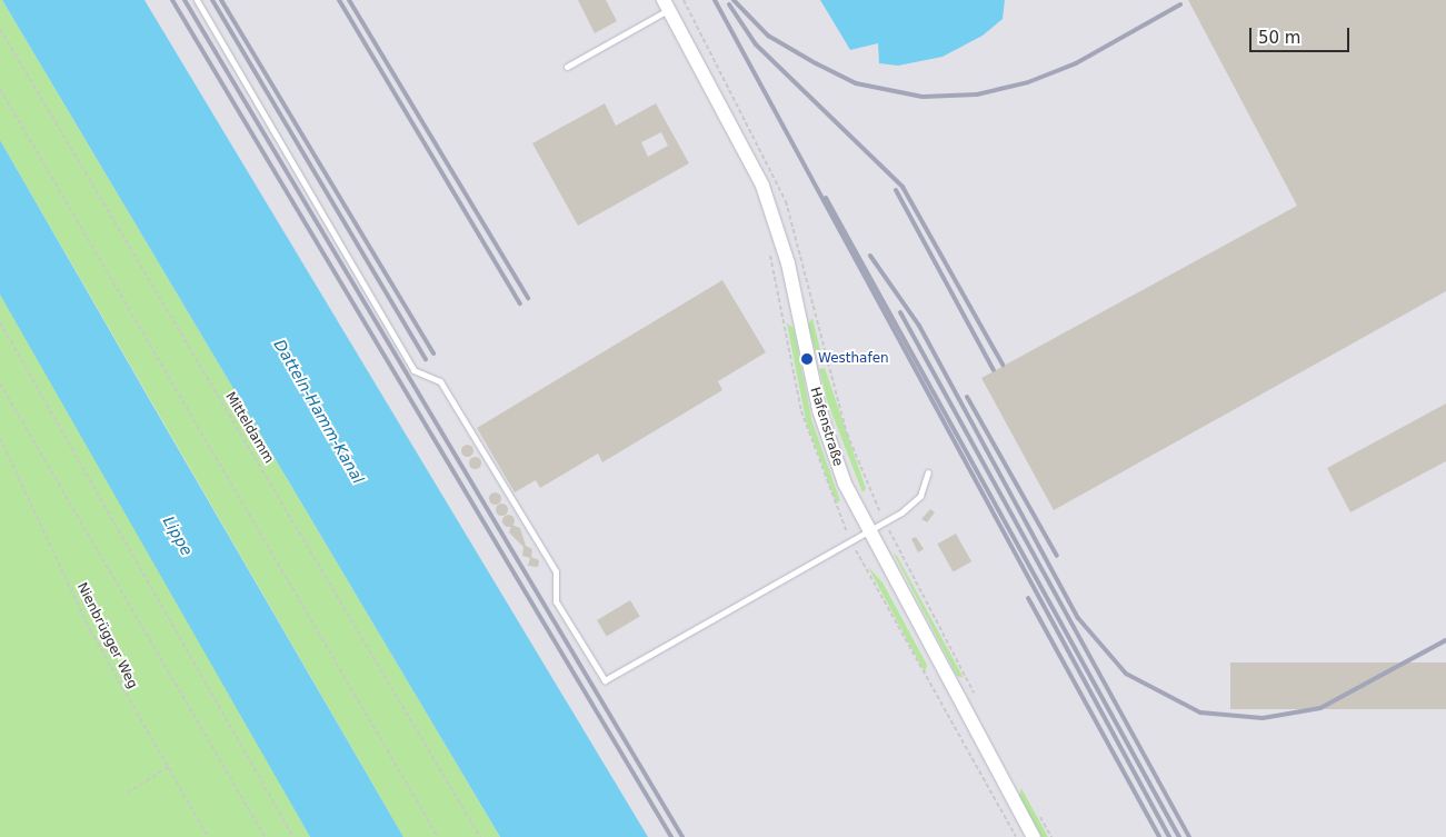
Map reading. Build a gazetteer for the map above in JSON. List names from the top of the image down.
{
  "streets": {
    "street": ["Hafenstraße"],
    "path": ["Mitteldamm", "Nienbrügger Weg"]
  },
  "water": ["Datteln-Hamm-Kanal", "Lippe"],
  "places": ["Westhafen"],
  "scale_bar": "50 m"
}
